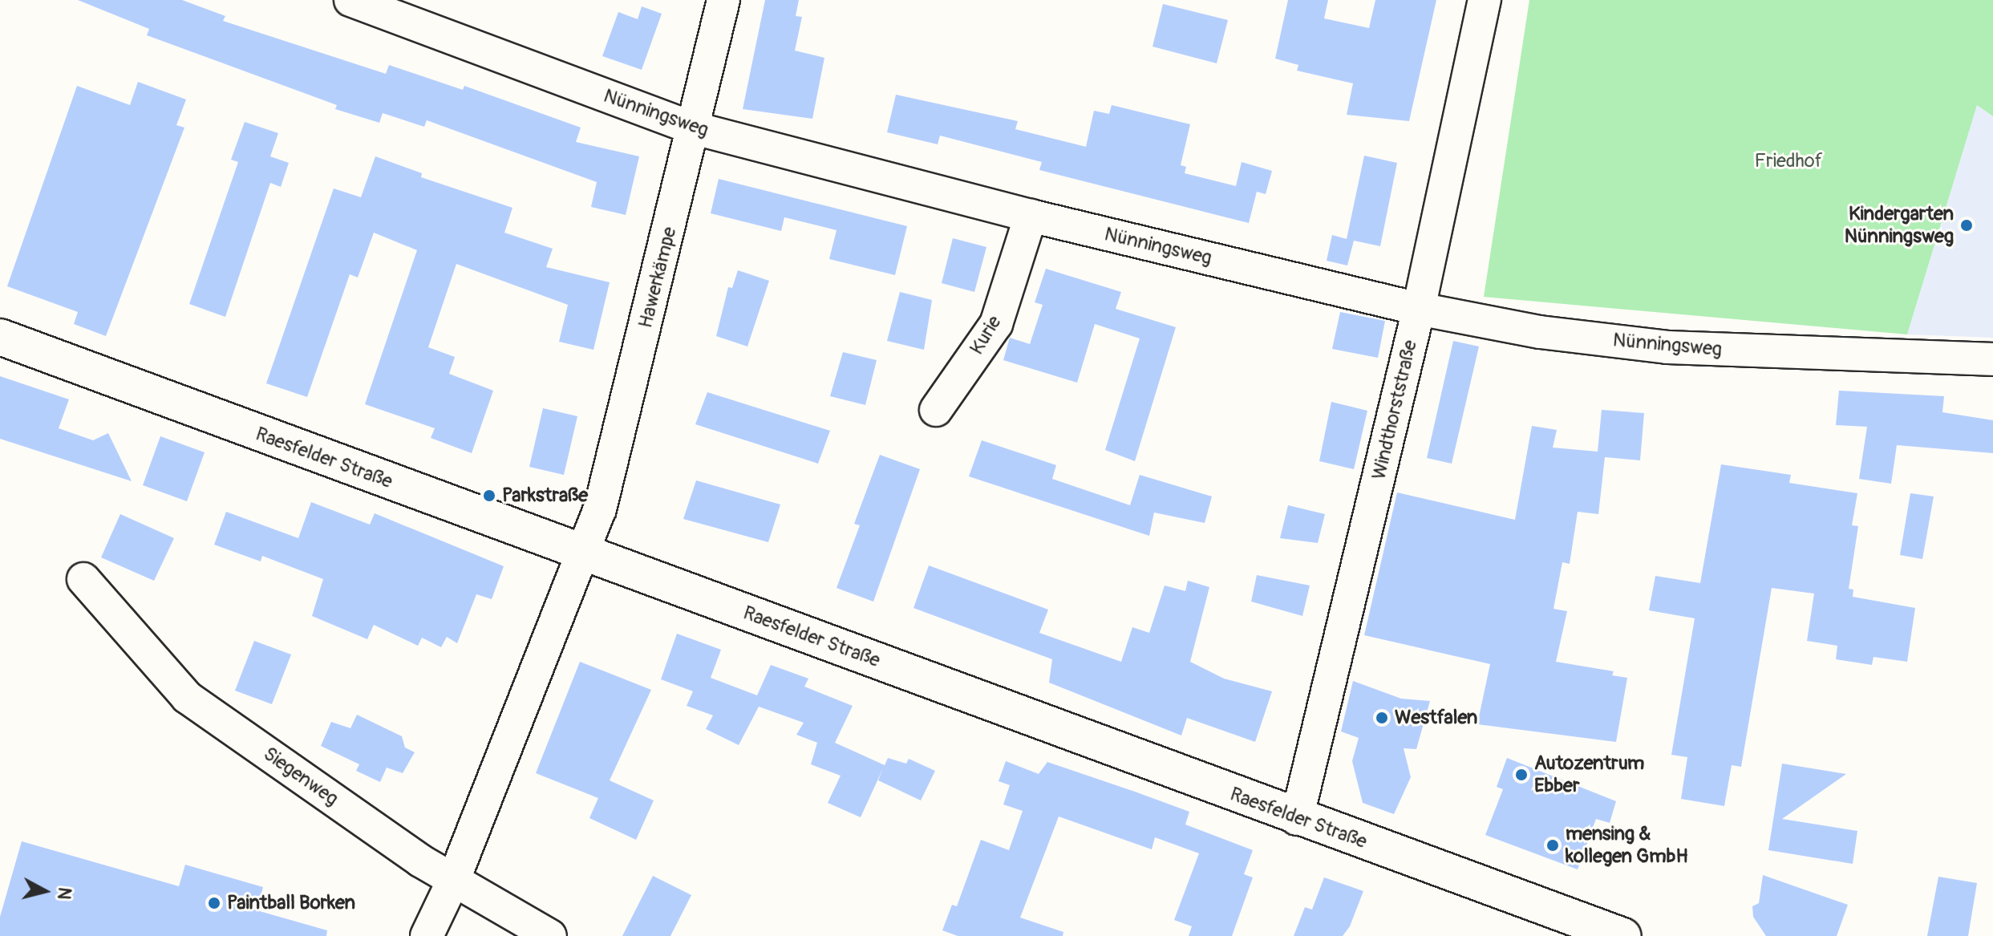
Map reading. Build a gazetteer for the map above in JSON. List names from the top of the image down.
{
  "streets": {
    "main road": ["Raesfelder Straße"],
    "street": [
      "Nünningsweg",
      "Hawerkämpe",
      "Kurie",
      "Windthorststraße",
      "Siegenweg"
    ]
  },
  "crossings": [
    ["Nünningsweg", "Hawerkämpe"],
    ["Nünningsweg", "Kurie"],
    ["Nünningsweg", "Windthorststraße"],
    ["Hawerkämpe", "Raesfelder Straße"],
    ["Windthorststraße", "Raesfelder Straße"]
  ],
  "parks": ["Friedhof"],
  "places": [
    "Kindergarten Nünningsweg",
    "Parkstraße",
    "Westfalen",
    "Autozentrum Ebber",
    "mensing & kollegen GmbH",
    "Paintball Borken"
  ],
  "north": "right"
}
